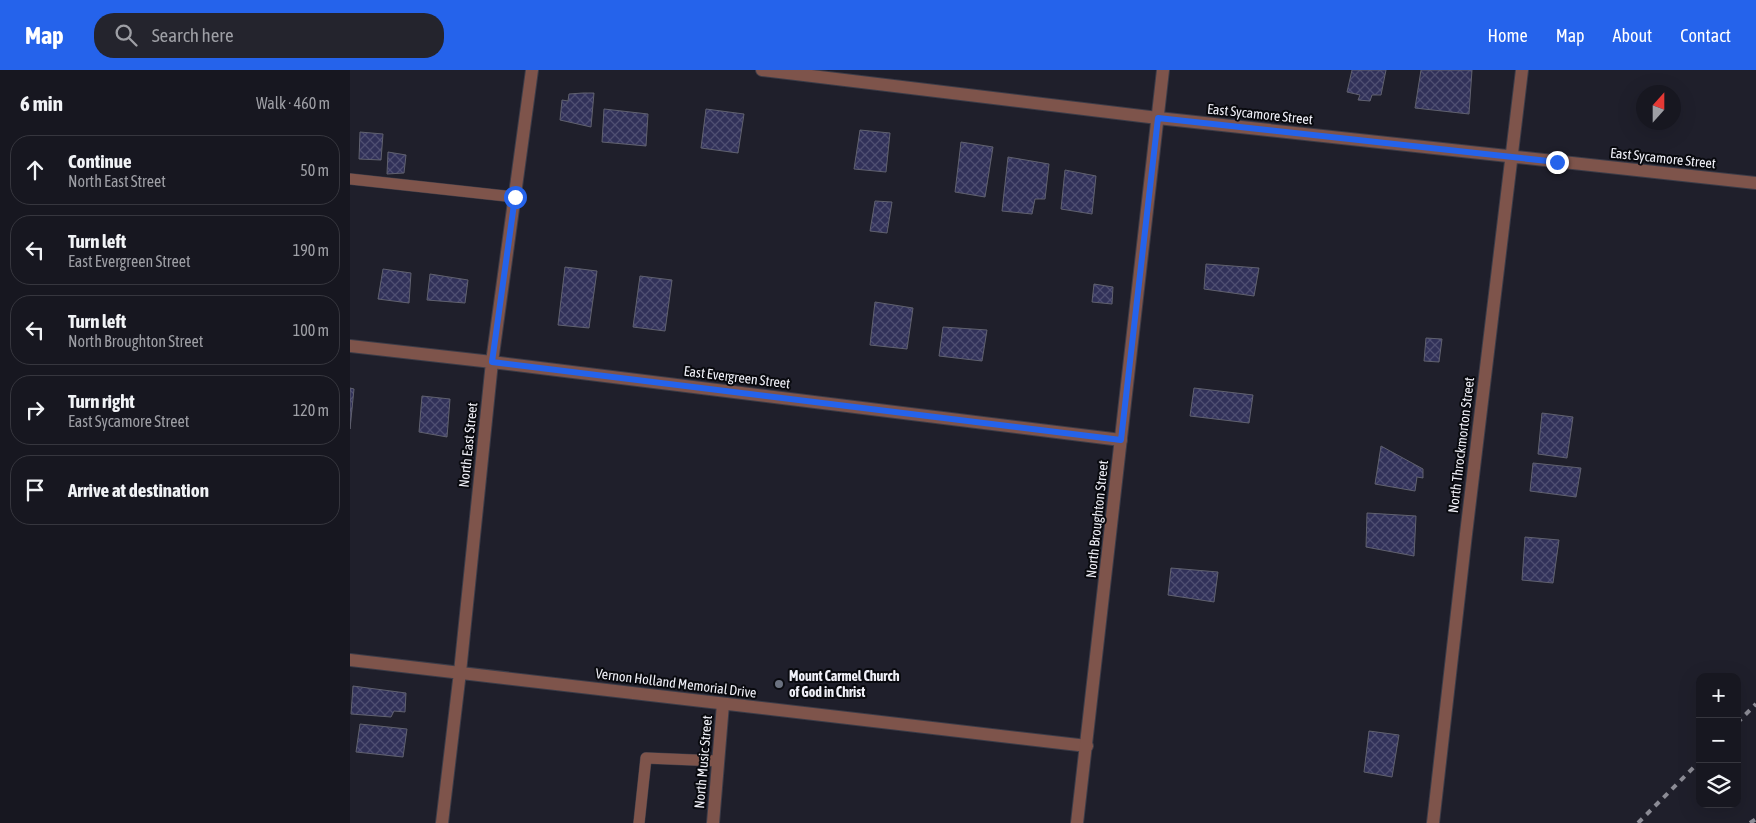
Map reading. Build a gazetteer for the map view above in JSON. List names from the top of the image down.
{
  "streets": {
    "street": [
      "East Sycamore Street",
      "East Evergreen Street",
      "North East Street",
      "North Throckmorton Street",
      "North Broughton Street",
      "Vernon Holland Memorial Drive",
      "North Music Street"
    ]
  },
  "crossings": [
    ["East Sycamore Street", "North Throckmorton Street"],
    ["East Sycamore Street", "North Broughton Street"],
    ["East Evergreen Street", "North East Street"],
    ["East Evergreen Street", "North Broughton Street"],
    ["North East Street", "Vernon Holland Memorial Drive"],
    ["North Broughton Street", "Vernon Holland Memorial Drive"],
    ["Vernon Holland Memorial Drive", "North Music Street"]
  ],
  "places": ["Mount Carmel Church of God in Christ"],
  "north": "top",
  "page": {
    "header": "Map",
    "search": "Search here",
    "nav": [
      "Home",
      "Map",
      "About",
      "Contact"
    ],
    "heading": ["6 min", "Walk · 460 m"],
    "list": [
      ["Continue", "North East Street", "50 m"],
      ["Turn left", "East Evergreen Street", "190 m"],
      ["Turn left", "North Broughton Street", "100 m"],
      ["Turn right", "East Sycamore Street", "120 m"],
      "Arrive at destination"
    ],
    "map_buttons": ["+", "−"]
  }
}
